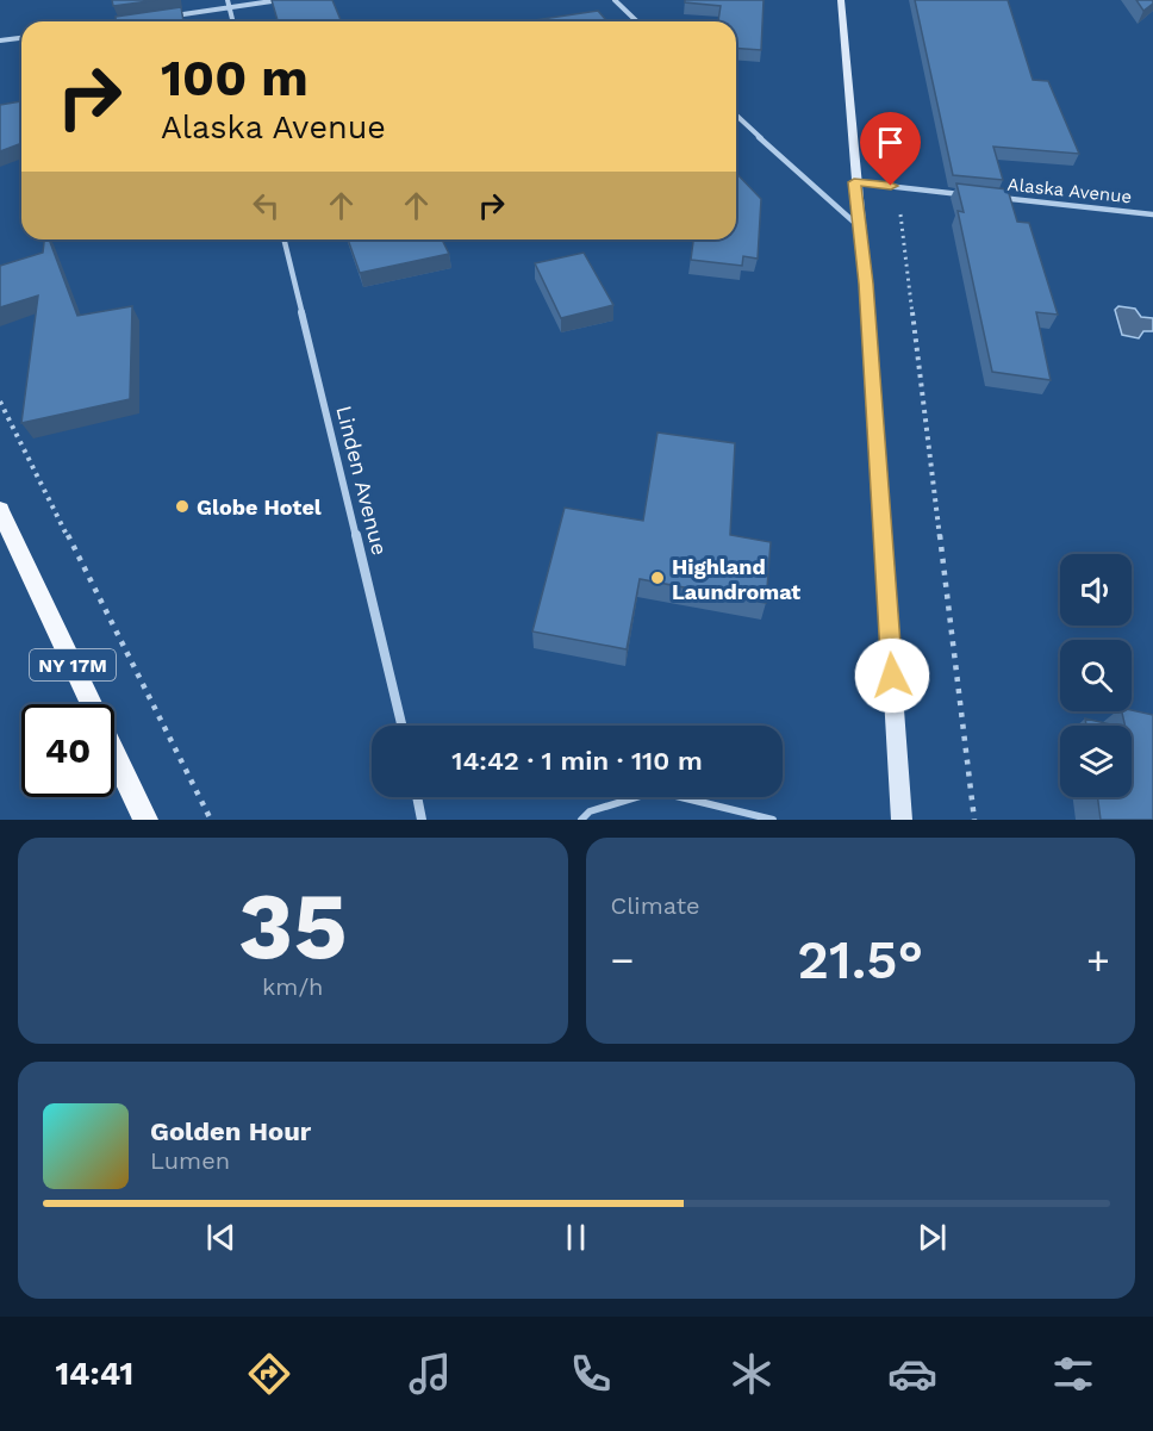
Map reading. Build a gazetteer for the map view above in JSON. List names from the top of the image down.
{
  "streets": {
    "main road": ["NY 17M"],
    "street": ["Alaska Avenue", "Linden Avenue"]
  },
  "places": ["Globe Hotel", "Highland Laundromat"],
  "page": {
    "turn": ["100 m", "Alaska Avenue"],
    "limit": "40",
    "trip": "14:42 · 1 min · 110 m",
    "tile": [
      ["35", "km/h"],
      "Climate"
    ],
    "heat": ["−", "21.5°", "+"],
    "song": ["Golden Hour", "Lumen"],
    "tabs": "14:41"
  }
}
